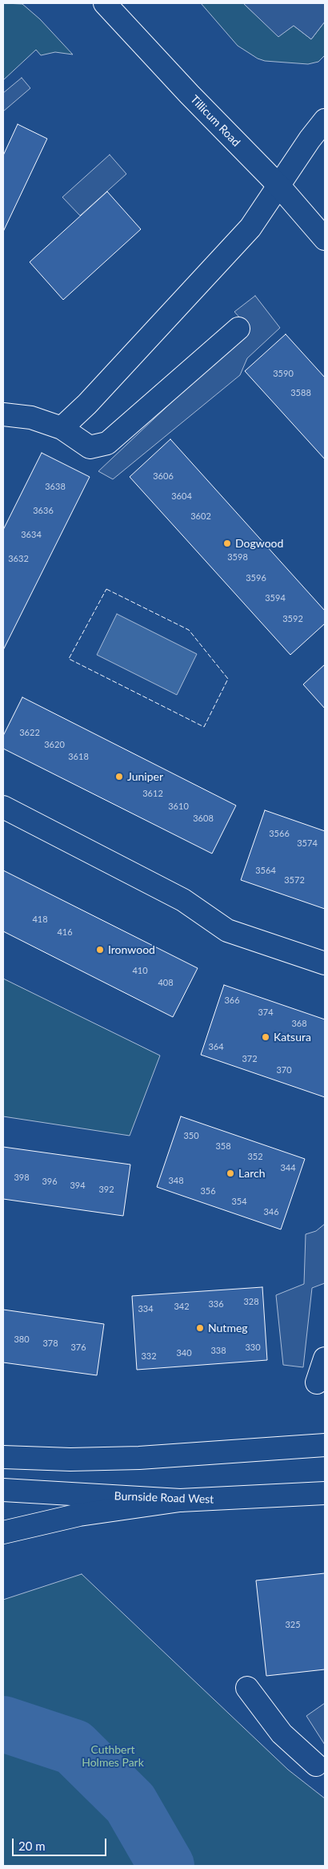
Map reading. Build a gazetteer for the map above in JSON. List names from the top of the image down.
{
  "streets": {
    "main road": ["Tillicum Road", "Burnside Road West"]
  },
  "parks": ["Cuthbert Holmes Park"],
  "places": [
    "Dogwood",
    "Juniper",
    "Ironwood",
    "Katsura",
    "Larch",
    "Nutmeg"
  ],
  "house_numbers": [
    "3590",
    "3588",
    "3606",
    "3638",
    "3604",
    "3636",
    "3602",
    "3634",
    "3598",
    "3632",
    "3596",
    "3594",
    "3592",
    "3622",
    "3620",
    "3618",
    "3612",
    "3610",
    "3608",
    "3566",
    "3574",
    "3564",
    "3572",
    "418",
    "416",
    "410",
    "408",
    "366",
    "374",
    "368",
    "364",
    "372",
    "370",
    "350",
    "358",
    "352",
    "344",
    "398",
    "348",
    "396",
    "394",
    "392",
    "356",
    "354",
    "346",
    "328",
    "336",
    "342",
    "334",
    "380",
    "378",
    "376",
    "330",
    "338",
    "340",
    "332",
    "325"
  ],
  "scale_bar": "20 m"
}
